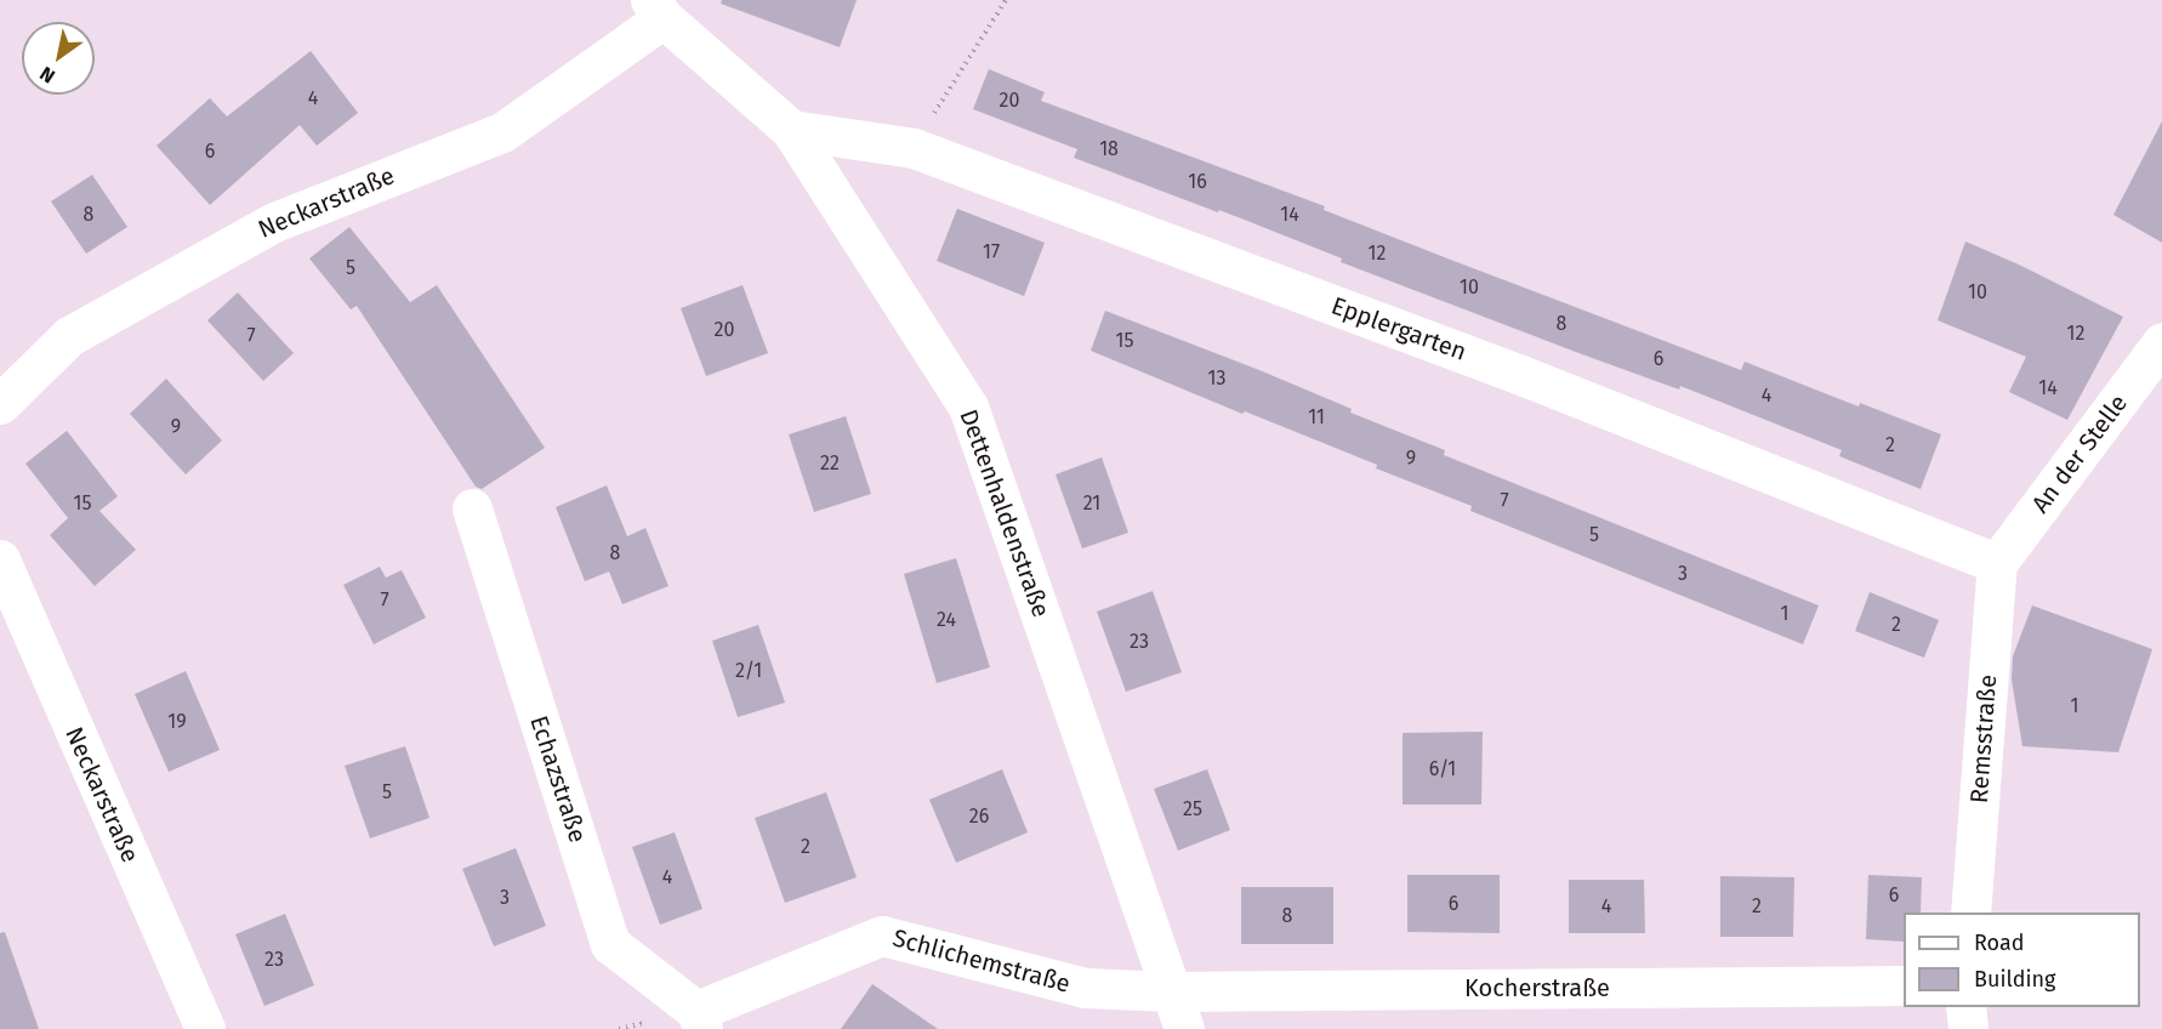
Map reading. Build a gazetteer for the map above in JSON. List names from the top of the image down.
{
  "streets": {
    "street": [
      "Neckarstraße",
      "Epplergarten",
      "An der Stelle",
      "Dettenhaldenstraße",
      "Remsstraße",
      "Echazstraße",
      "Schlichemstraße",
      "Kocherstraße"
    ]
  },
  "crossings": [
    ["Neckarstraße", "Dettenhaldenstraße"],
    ["Epplergarten", "An der Stelle"],
    ["Epplergarten", "Dettenhaldenstraße"],
    ["Epplergarten", "Remsstraße"],
    ["An der Stelle", "Remsstraße"],
    ["Dettenhaldenstraße", "Schlichemstraße"],
    ["Dettenhaldenstraße", "Kocherstraße"],
    ["Echazstraße", "Schlichemstraße"],
    ["Schlichemstraße", "Kocherstraße"]
  ],
  "house_numbers": [
    "4",
    "20",
    "18",
    "6",
    "16",
    "8",
    "14",
    "17",
    "12",
    "5",
    "10",
    "10",
    "8",
    "20",
    "12",
    "7",
    "15",
    "6",
    "13",
    "14",
    "4",
    "11",
    "9",
    "2",
    "9",
    "22",
    "7",
    "15",
    "21",
    "5",
    "8",
    "3",
    "7",
    "1",
    "24",
    "2",
    "23",
    "2/1",
    "1",
    "19",
    "6/1",
    "5",
    "25",
    "26",
    "2",
    "4",
    "6",
    "3",
    "6",
    "4",
    "2",
    "8",
    "23"
  ],
  "legend": ["Road", "Building"],
  "north": "bottom left"
}
